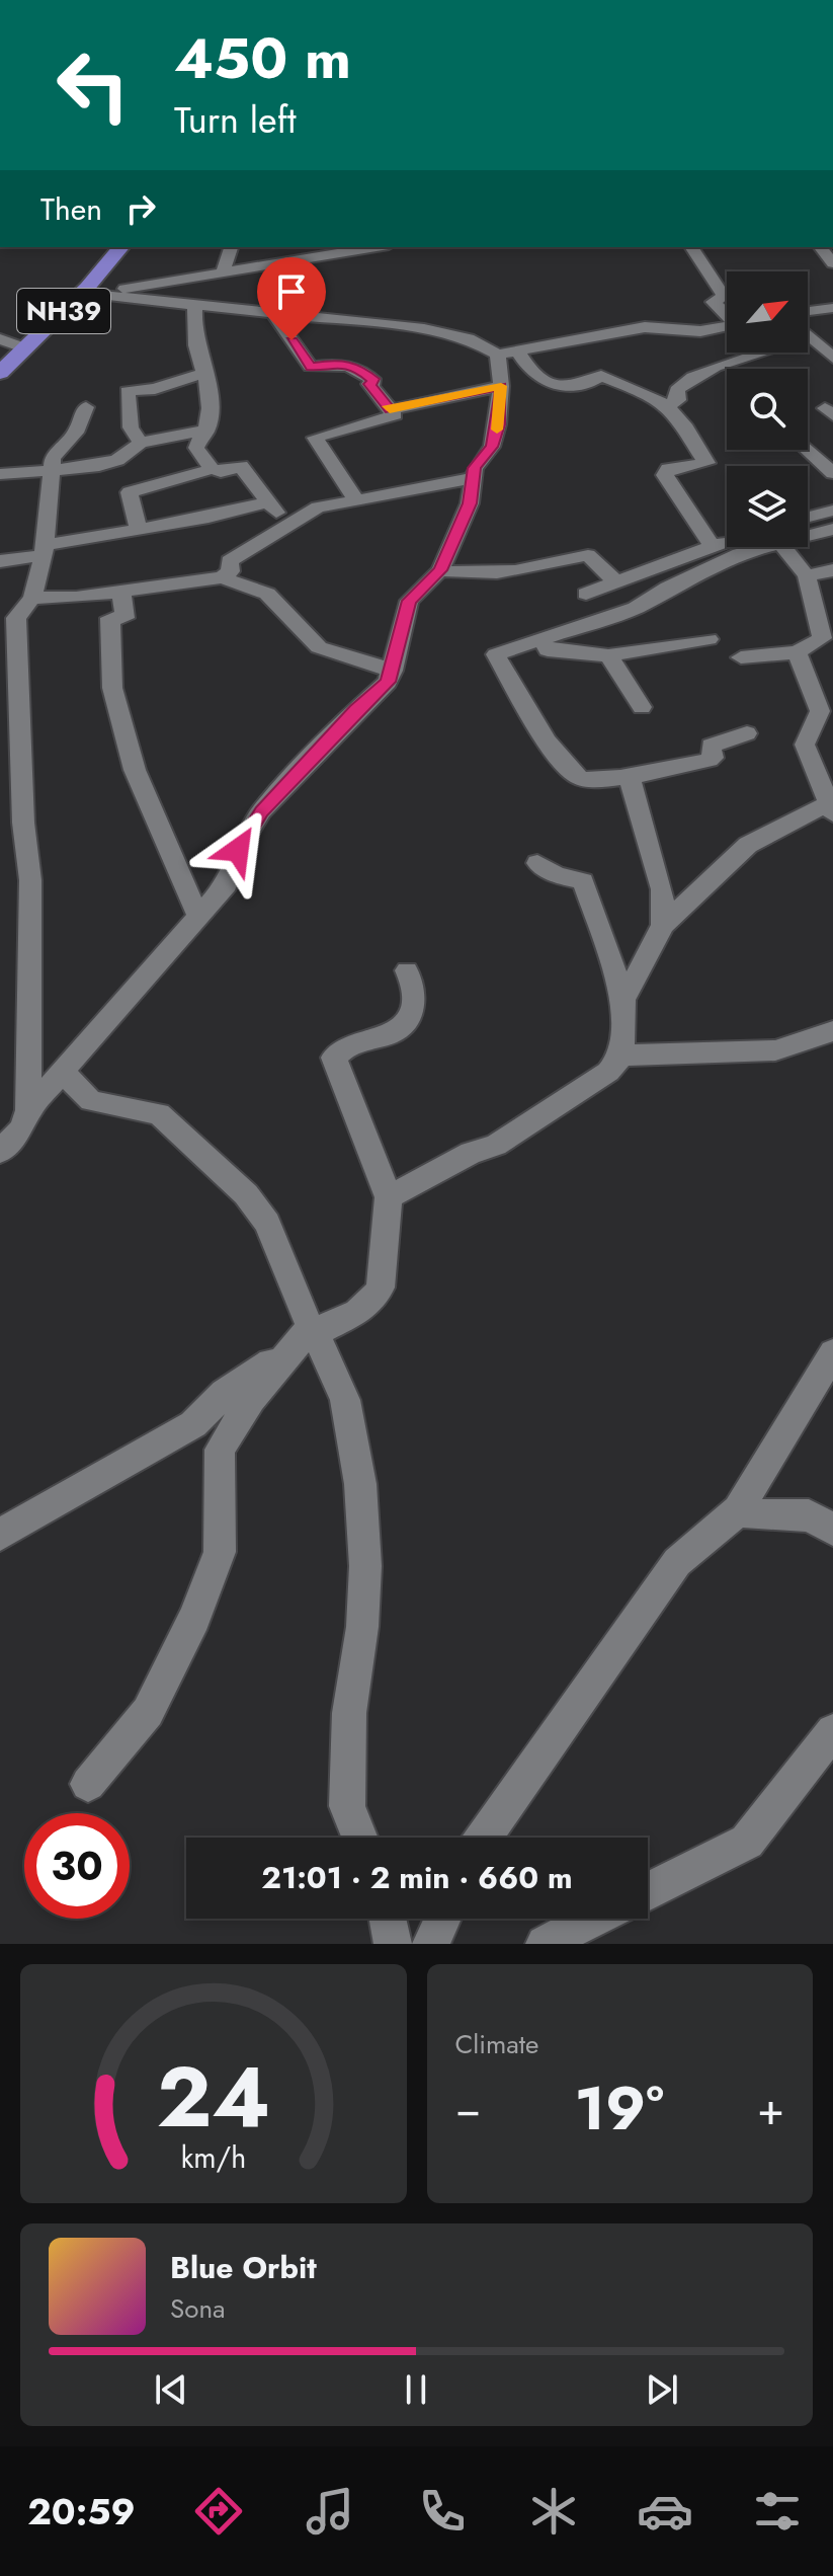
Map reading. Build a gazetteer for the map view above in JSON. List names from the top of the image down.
{
  "streets": {
    "main road": ["NH39"]
  },
  "north": "top right",
  "page": {
    "turn": ["450 m", "Turn left"],
    "then": "Then",
    "limit": "30",
    "trip": "21:01 · 2 min · 660 m",
    "tile": "Climate",
    "heat": ["−", "19°", "+"],
    "song": ["Blue Orbit", "Sona"],
    "tabs": "20:59",
    "gauge": ["24", "km/h"]
  }
}
